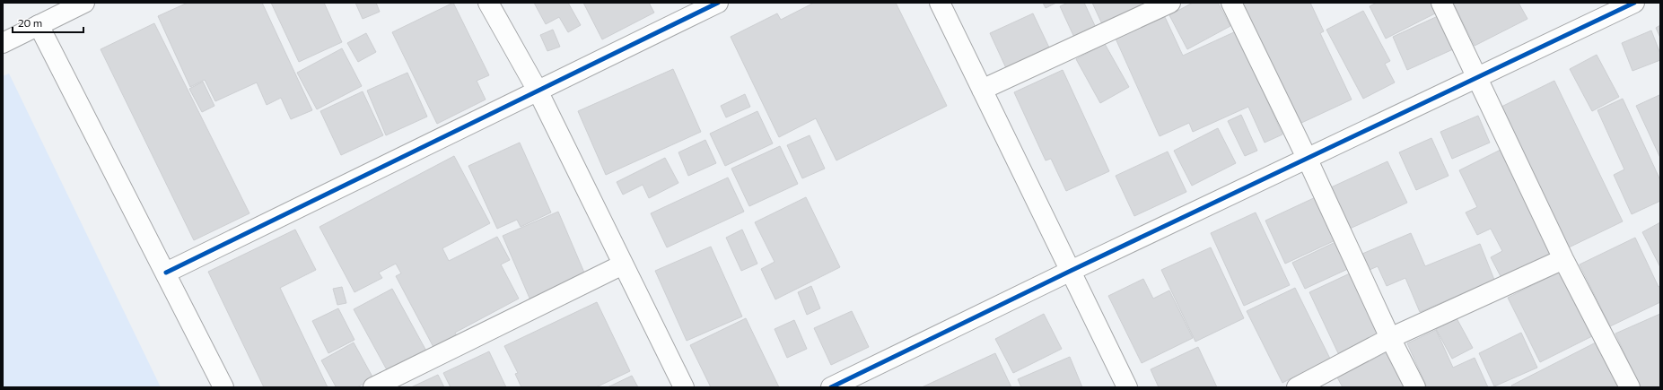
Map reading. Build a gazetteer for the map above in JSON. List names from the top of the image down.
{
  "scale_bar": "20 m"
}
